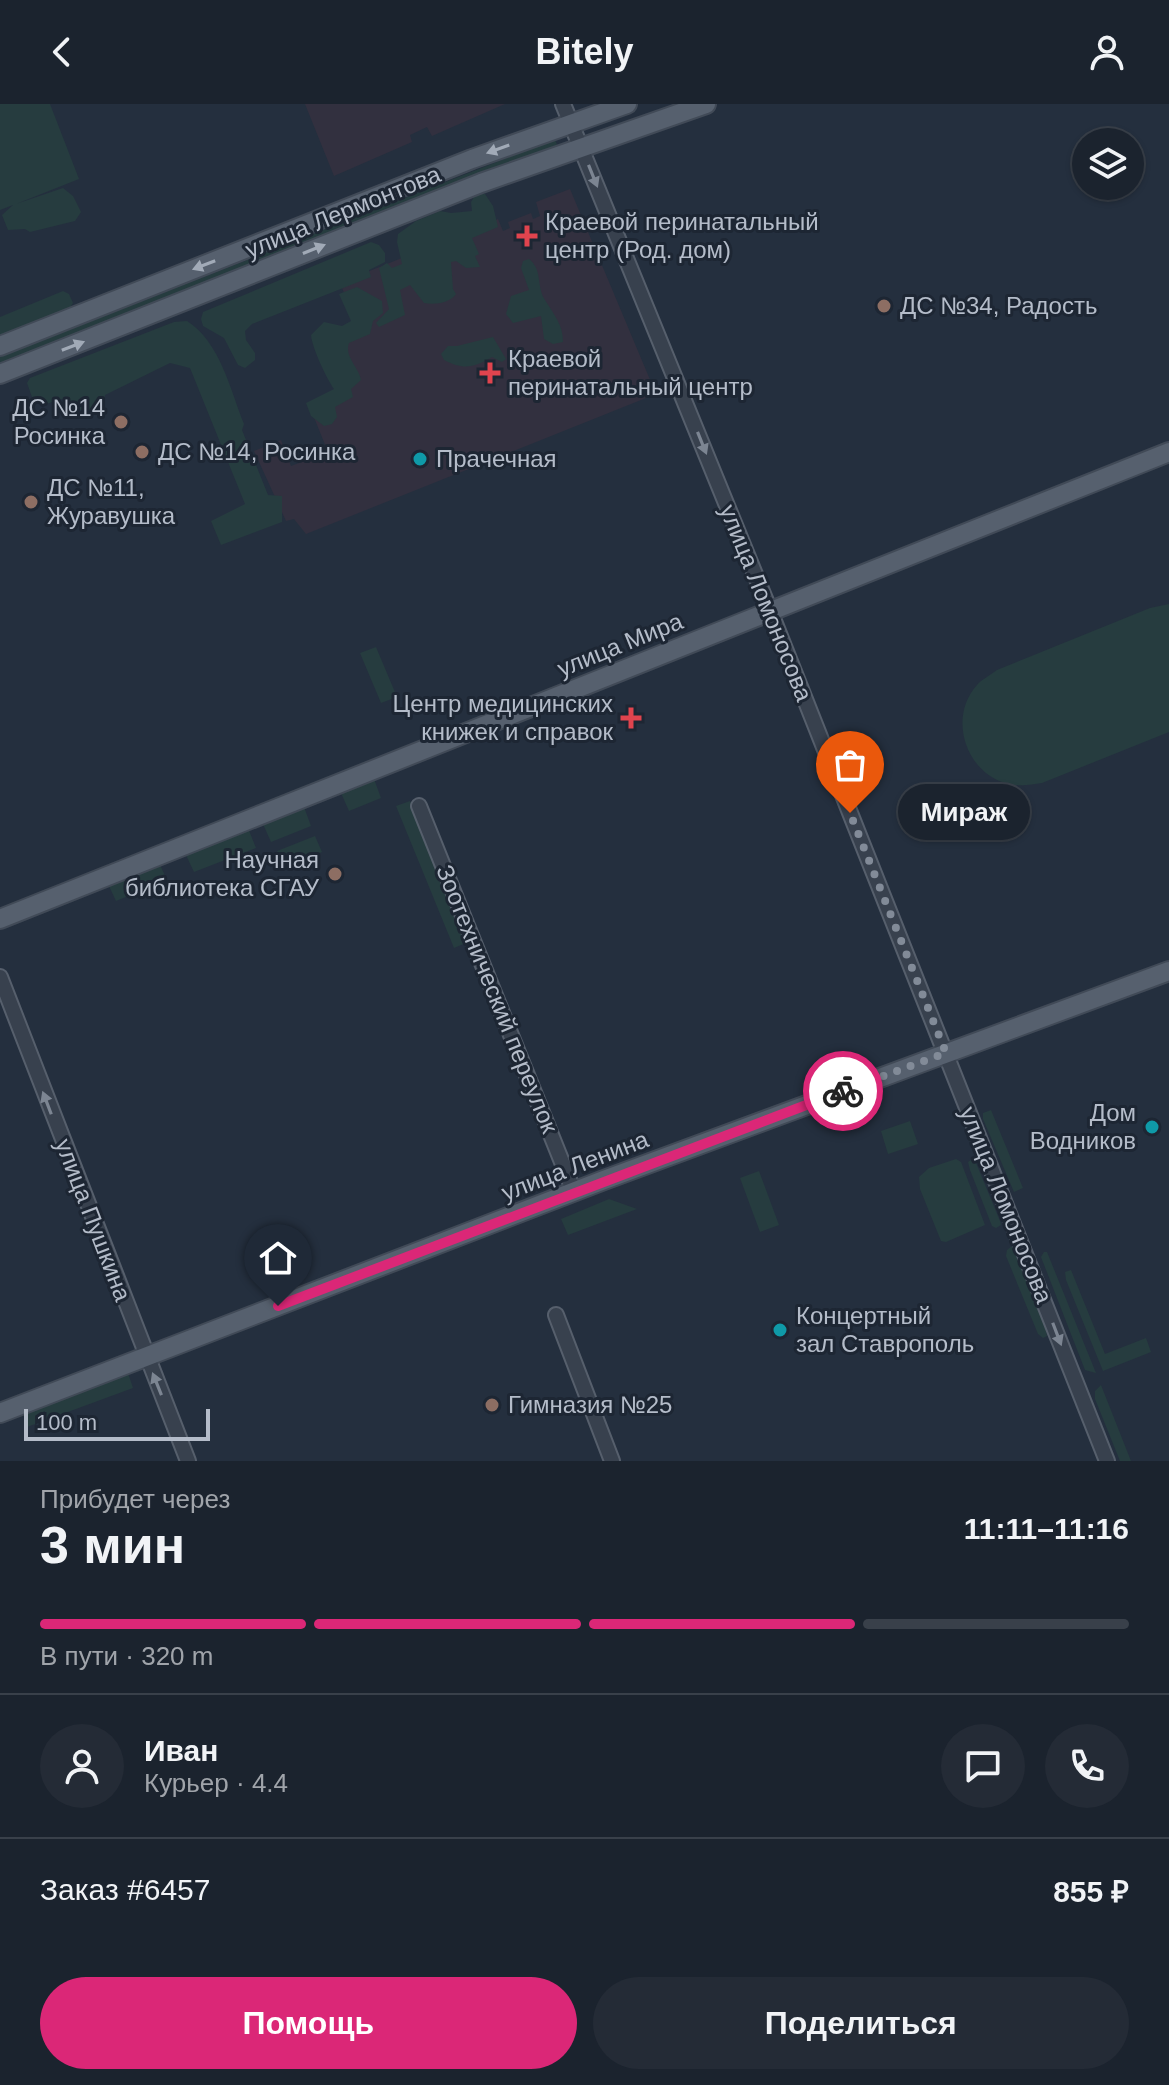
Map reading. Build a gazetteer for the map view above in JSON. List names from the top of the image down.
{
  "streets": {
    "main road": ["улица Лермонтова", "улица Мира", "улица Ленина"],
    "street": ["улица Ломоносова", "Зоотехнический переулок", "улица Пушкина"]
  },
  "crossings": [
    ["улица Лермонтова", "улица Ломоносова"],
    ["улица Ломоносова", "улица Мира"],
    ["улица Ломоносова", "улица Ленина"],
    ["Зоотехнический переулок", "улица Ленина"],
    ["улица Ленина", "улица Пушкина"]
  ],
  "one_way": ["улица Ломоносова", "улица Пушкина"],
  "places": {
    "health": ["Краевой перинатальный центр (Род. дом)", "Краевой перинатальный центр", "Центр медицинских книжек и справок"],
    "other": [
      "ДС №34, Радость",
      "ДС №14 Росинка",
      "ДС №14, Росинка",
      "Прачечная",
      "ДС №11, Журавушка",
      "Мираж",
      "Научная библиотека СГАУ",
      "Дом Водников",
      "Концертный зал Ставрополь",
      "Гимназия №25"
    ]
  },
  "scale_bar": "100 m",
  "page": {
    "header": "Bitely",
    "bubble": "Мираж",
    "scale": "100 m",
    "heading": ["3 мин", "Прибудет через", "11:11–11:16"],
    "panel": [
      "Иван",
      "Курьер · 4.4",
      "Заказ #6457",
      "855 ₽"
    ],
    "bar": "В пути · 320 m",
    "buttons": ["Помощь", "Поделиться"]
  }
}
